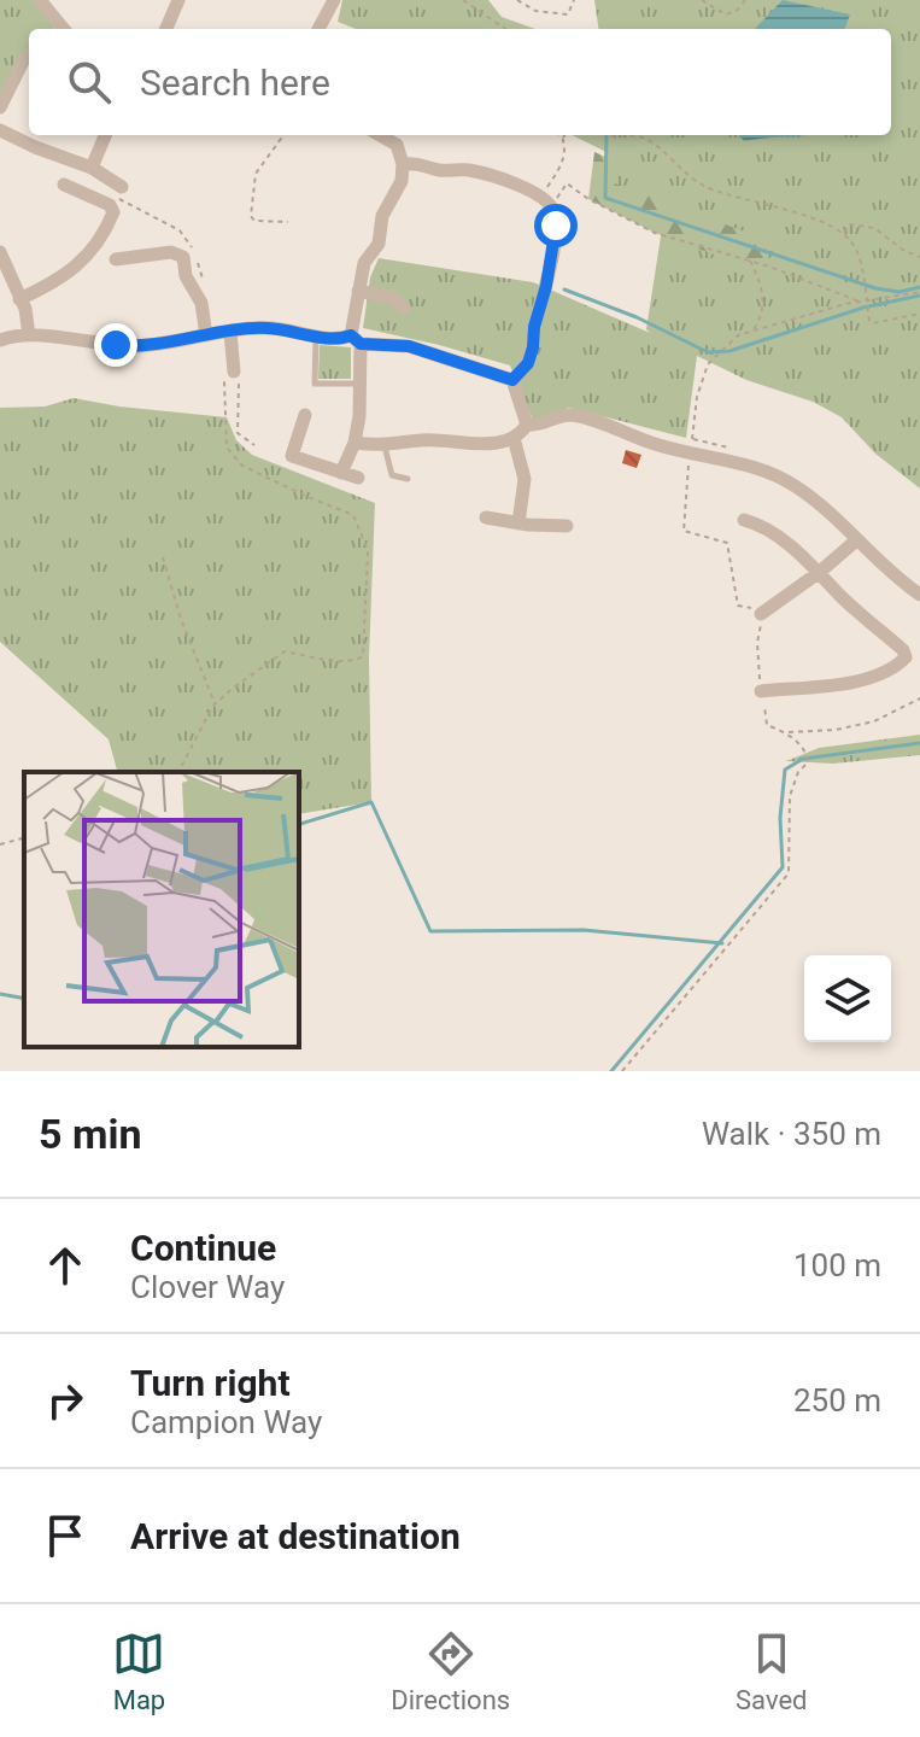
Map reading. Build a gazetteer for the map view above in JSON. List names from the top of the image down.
{
  "page": {
    "search": "Search here",
    "heading": ["5 min", "Walk · 350 m"],
    "list": [
      ["Continue", "Clover Way", "100 m"],
      ["Turn right", "Campion Way", "250 m"],
      "Arrive at destination"
    ],
    "nav": ["Map", "Directions", "Saved"]
  }
}
